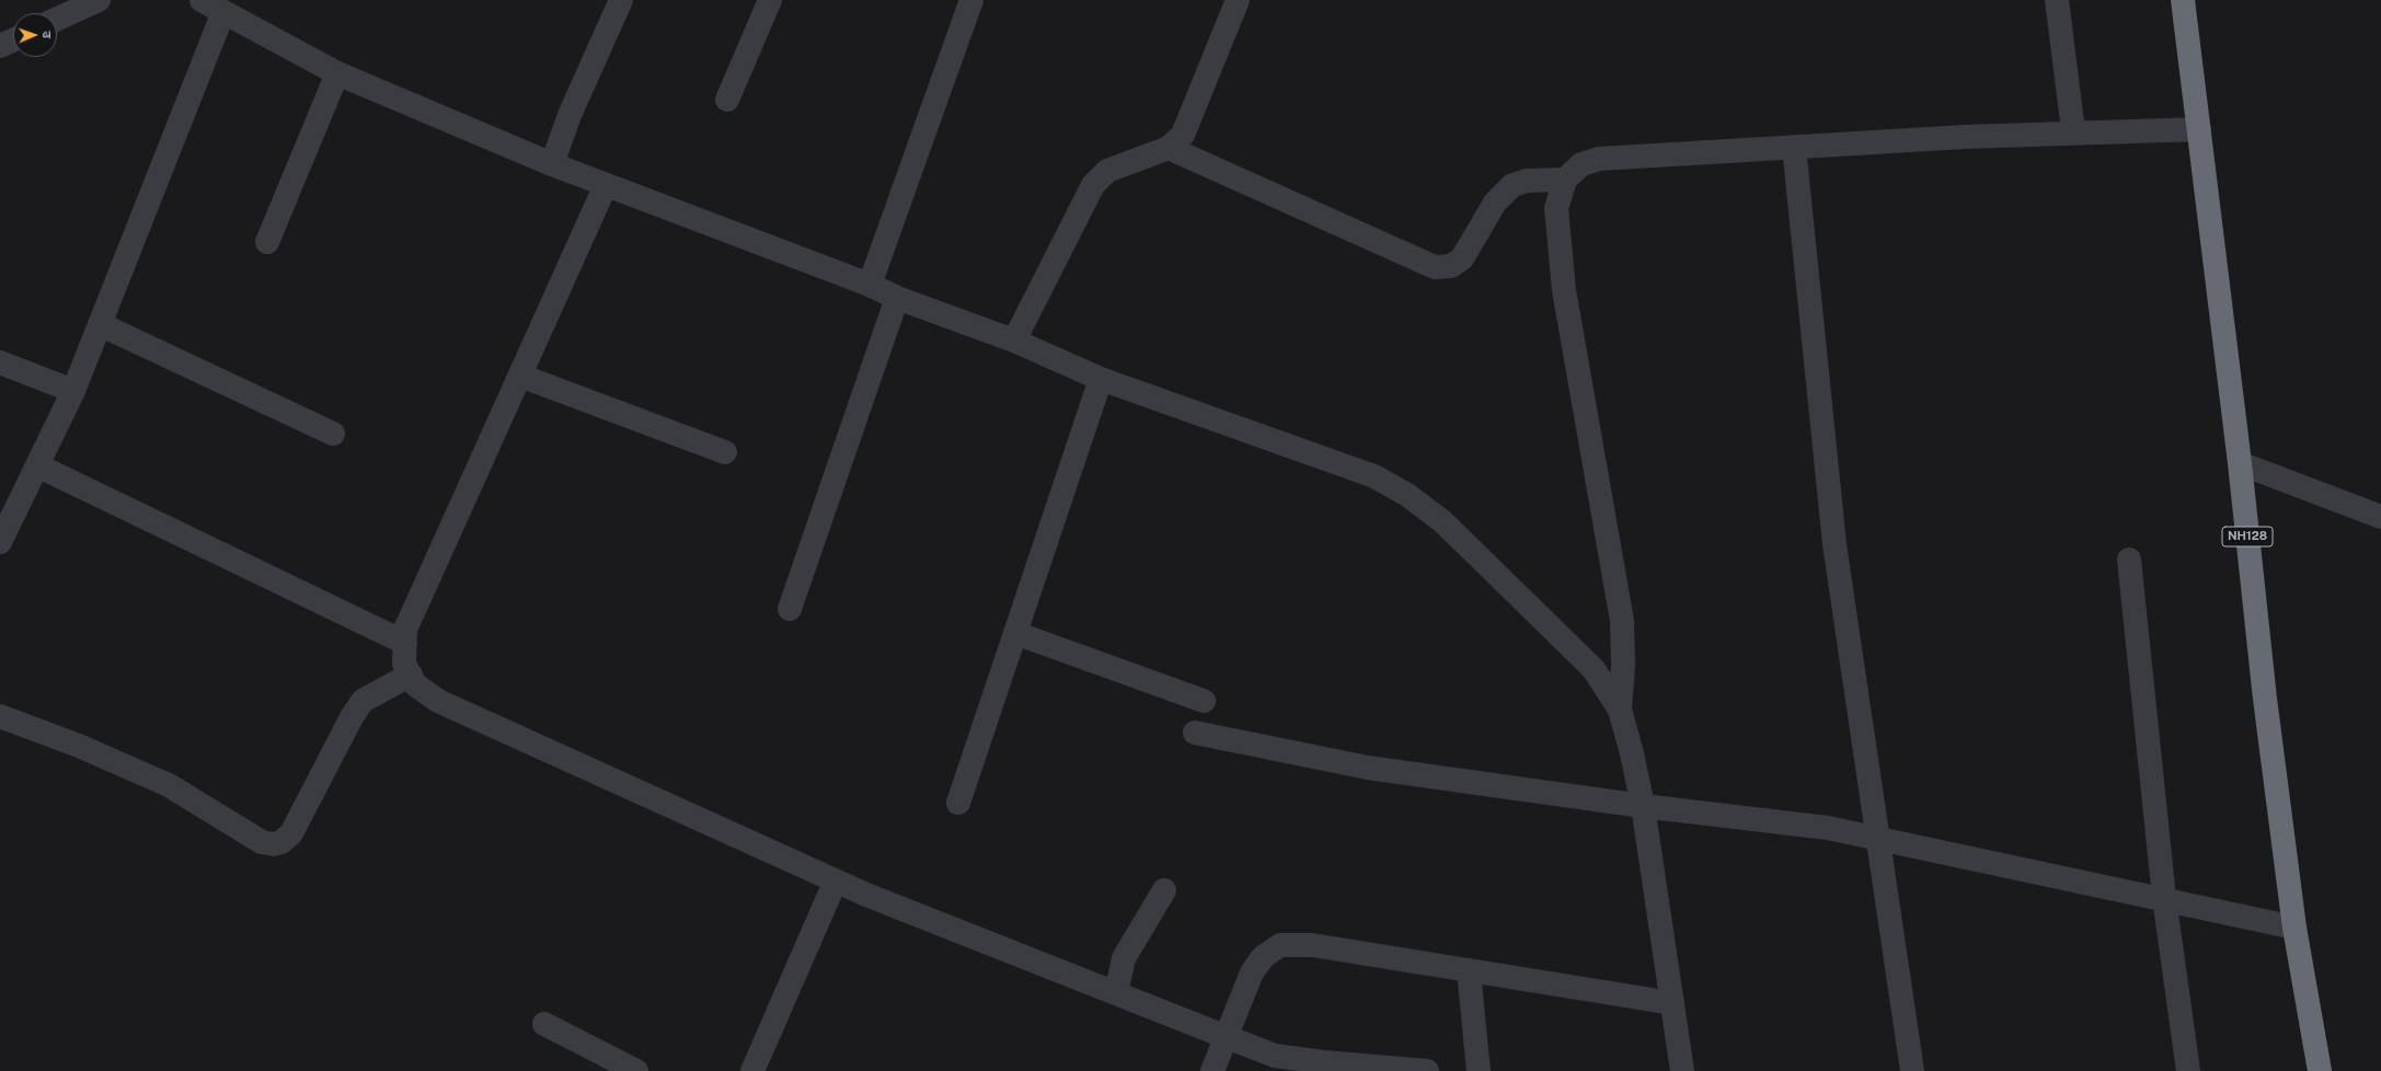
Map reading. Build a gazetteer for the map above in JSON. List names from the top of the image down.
{
  "streets": {
    "highway": ["NH128"]
  },
  "north": "right"
}
